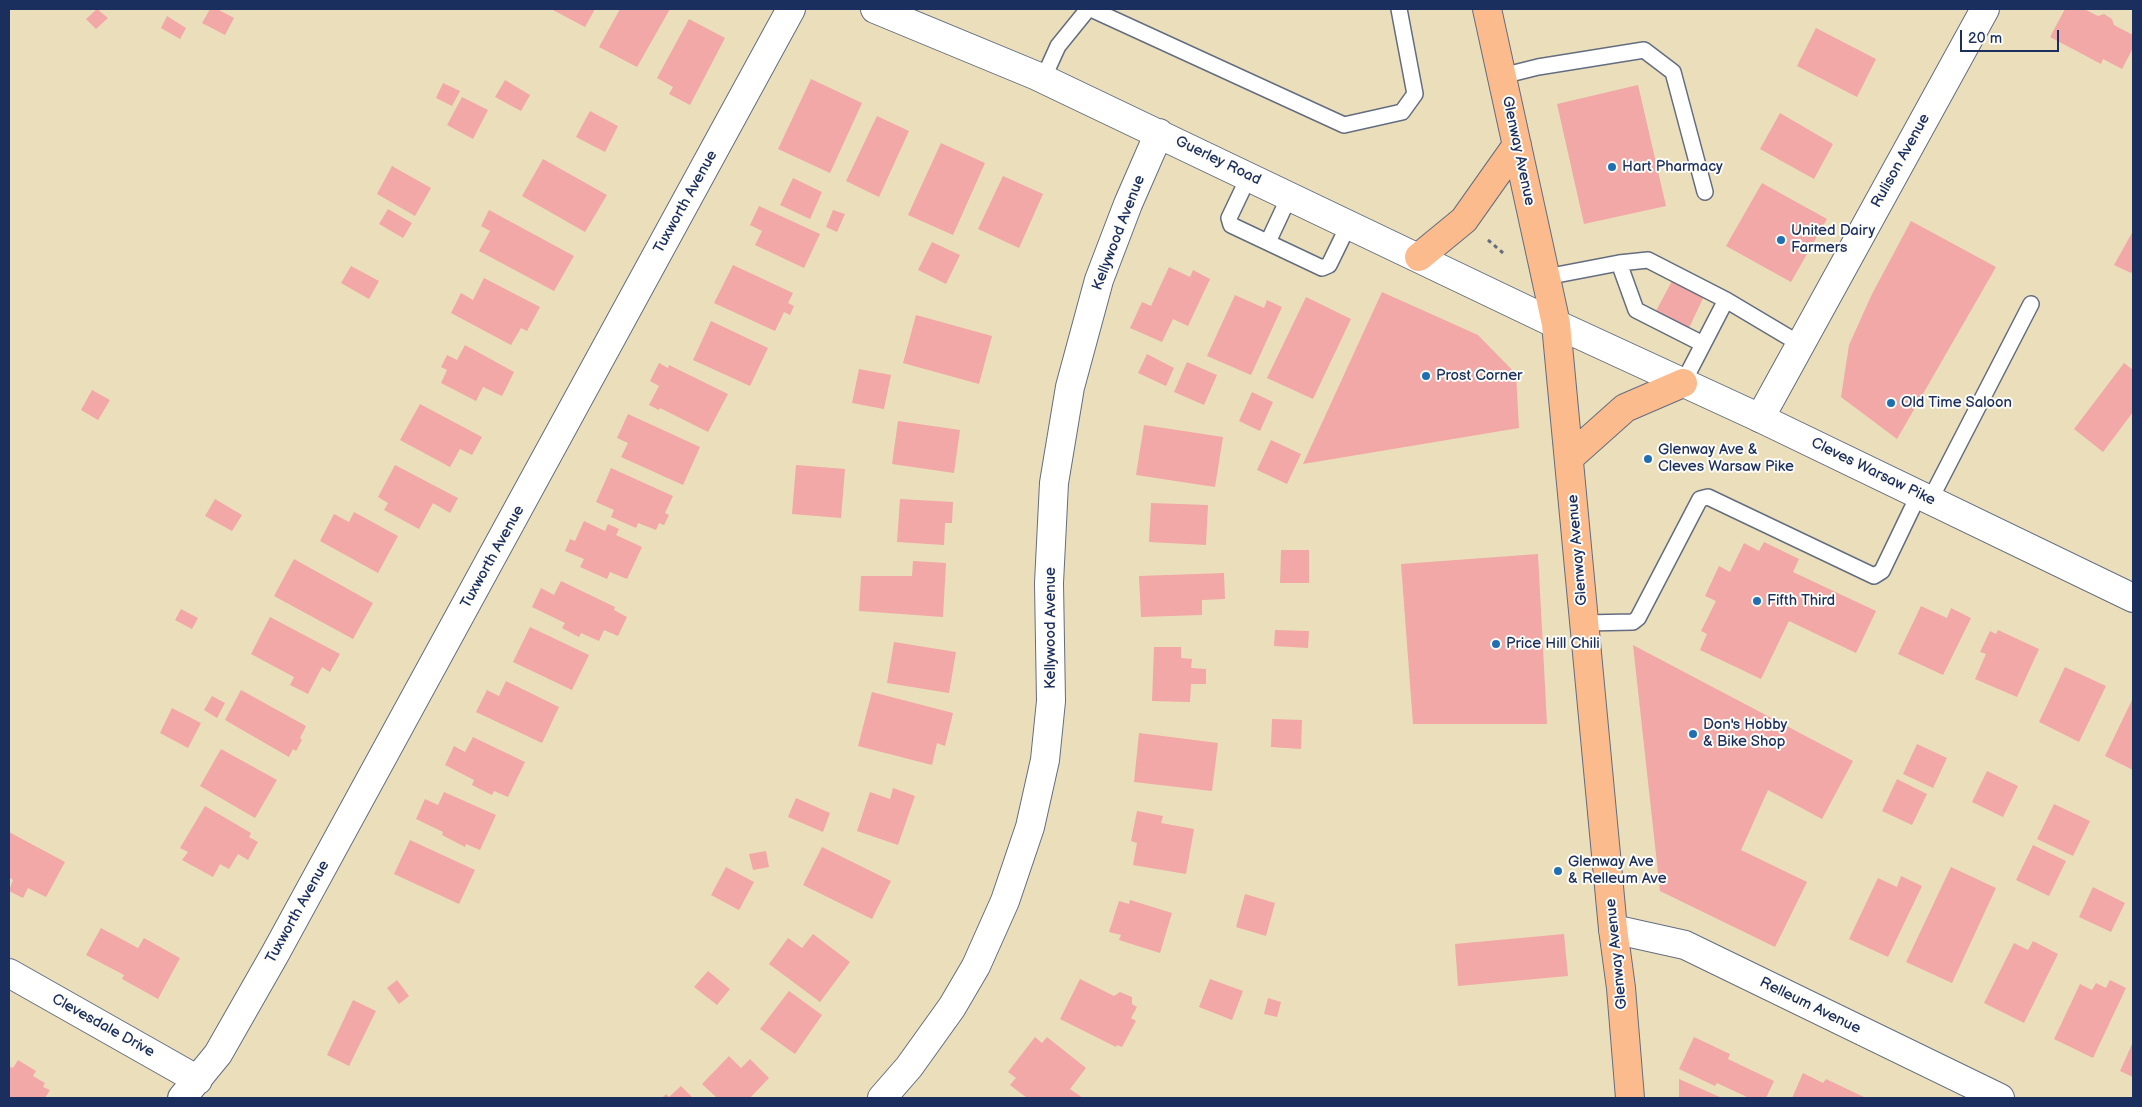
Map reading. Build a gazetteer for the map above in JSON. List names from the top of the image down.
{
  "streets": {
    "main road": ["Glenway Avenue"],
    "street": [
      "Guerley Road",
      "Rulison Avenue",
      "Tuxworth Avenue",
      "Kellywood Avenue",
      "Cleves Warsaw Pike",
      "Relleum Avenue",
      "Clevesdale Drive"
    ]
  },
  "crossings": [
    ["Glenway Avenue", "Guerley Road"],
    ["Glenway Avenue", "Cleves Warsaw Pike"],
    ["Glenway Avenue", "Relleum Avenue"],
    ["Guerley Road", "Kellywood Avenue"],
    ["Guerley Road", "Cleves Warsaw Pike"],
    ["Rulison Avenue", "Cleves Warsaw Pike"],
    ["Tuxworth Avenue", "Clevesdale Drive"]
  ],
  "places": [
    "Hart Pharmacy",
    "United Dairy Farmers",
    "Prost Corner",
    "Old Time Saloon",
    "Glenway Ave & Cleves Warsaw Pike",
    "Fifth Third",
    "Price Hill Chili",
    "Don's Hobby & Bike Shop",
    "Glenway Ave & Relleum Ave"
  ],
  "scale_bar": "20 m"
}
